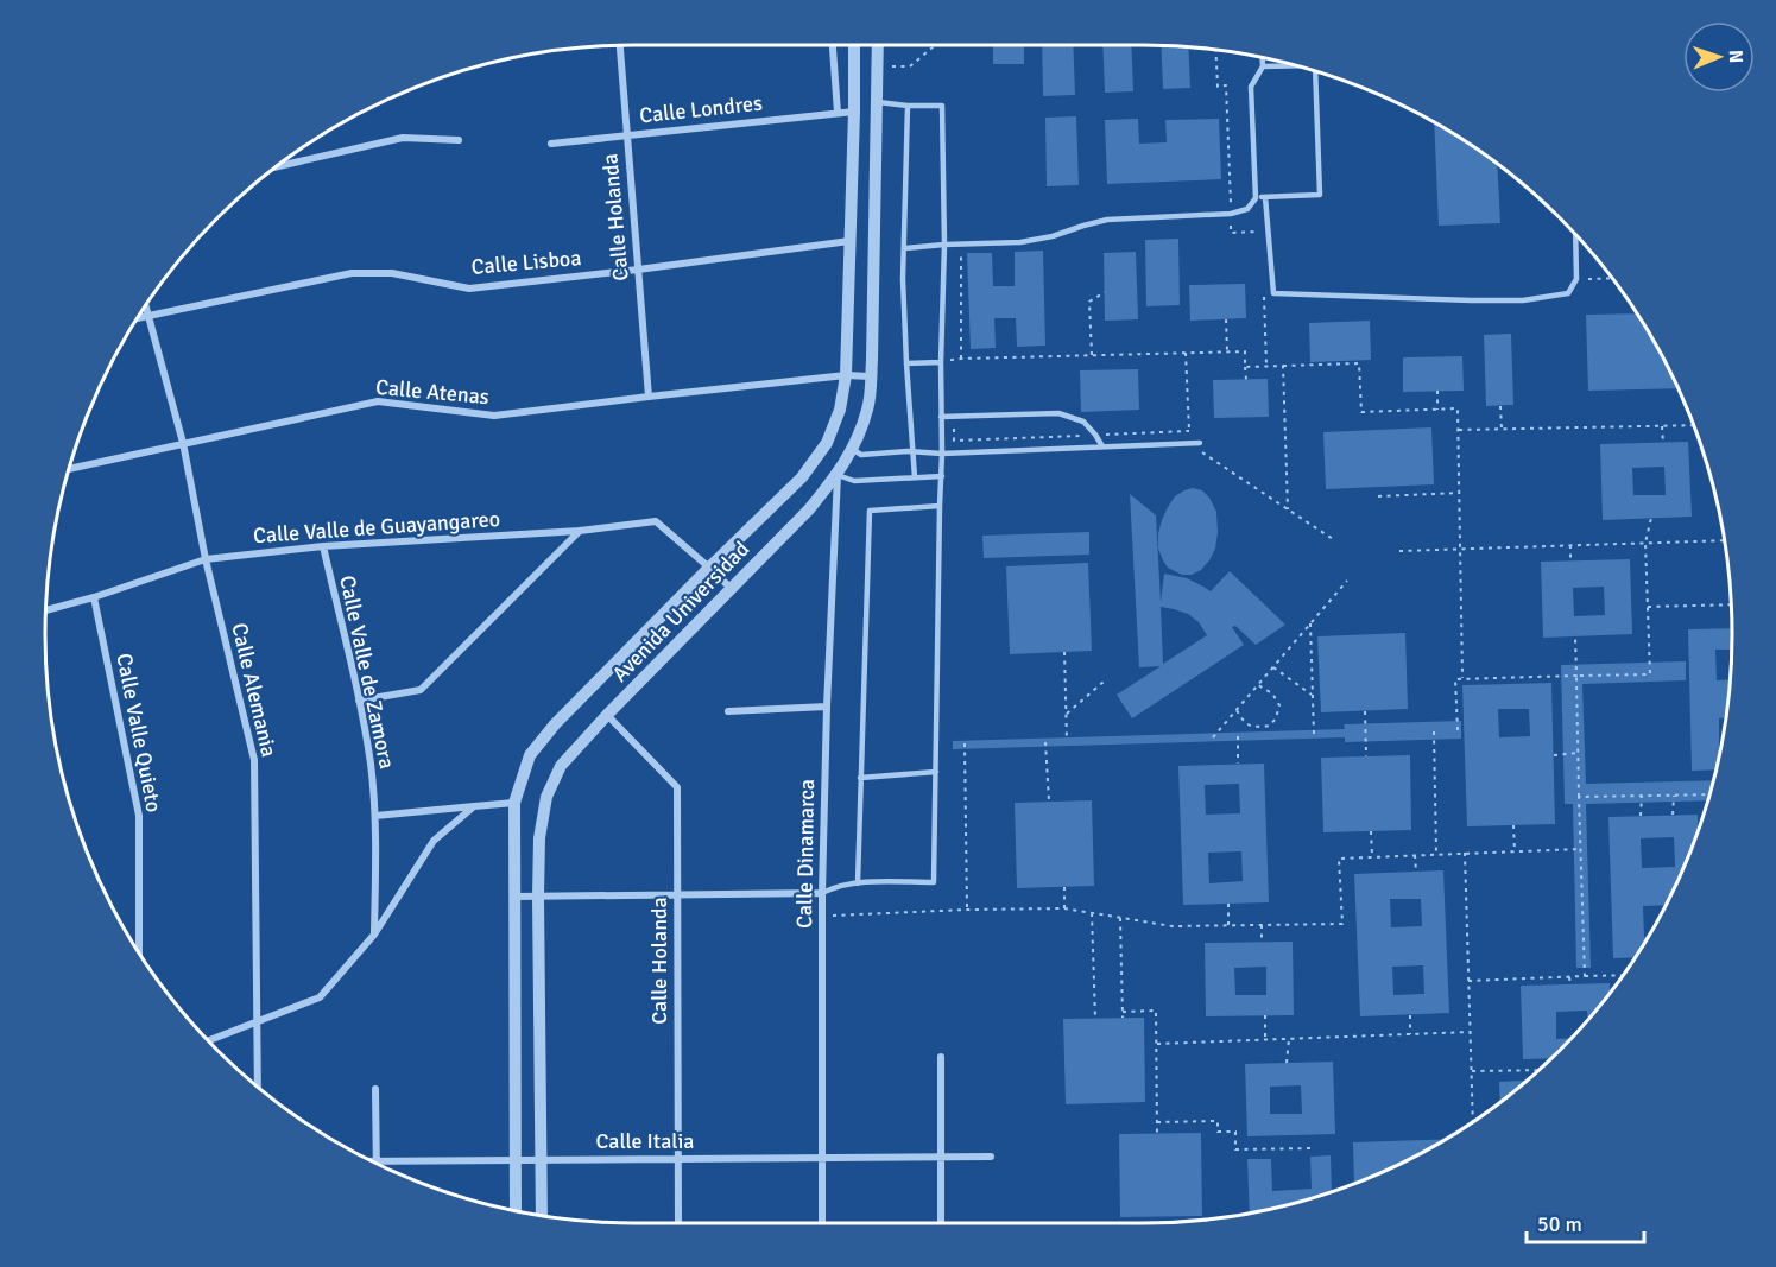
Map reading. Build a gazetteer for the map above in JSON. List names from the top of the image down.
{
  "streets": {
    "street": [
      "Calle Londres",
      "Calle Holanda",
      "Calle Lisboa",
      "Calle Atenas",
      "Calle Valle de Guayangareo",
      "Avenida Universidad",
      "Calle Valle de Zamora",
      "Calle Alemania",
      "Calle Valle Quieto",
      "Calle Dinamarca",
      "Calle Italia"
    ]
  },
  "crossings": [
    ["Calle Londres", "Calle Holanda"],
    ["Calle Londres", "Avenida Universidad"],
    ["Calle Holanda", "Calle Lisboa"],
    ["Calle Holanda", "Calle Atenas"],
    ["Calle Holanda", "Avenida Universidad"],
    ["Calle Holanda", "Calle Italia"],
    ["Calle Lisboa", "Avenida Universidad"],
    ["Calle Lisboa", "Calle Alemania"],
    ["Calle Atenas", "Avenida Universidad"],
    ["Calle Atenas", "Calle Alemania"],
    ["Calle Valle de Guayangareo", "Avenida Universidad"],
    ["Calle Valle de Guayangareo", "Calle Valle de Zamora"],
    ["Calle Valle de Guayangareo", "Calle Alemania"],
    ["Calle Valle de Guayangareo", "Calle Valle Quieto"],
    ["Avenida Universidad", "Calle Dinamarca"],
    ["Avenida Universidad", "Calle Italia"],
    ["Calle Dinamarca", "Calle Italia"]
  ],
  "scale_bar": "50 m",
  "north": "right"
}
